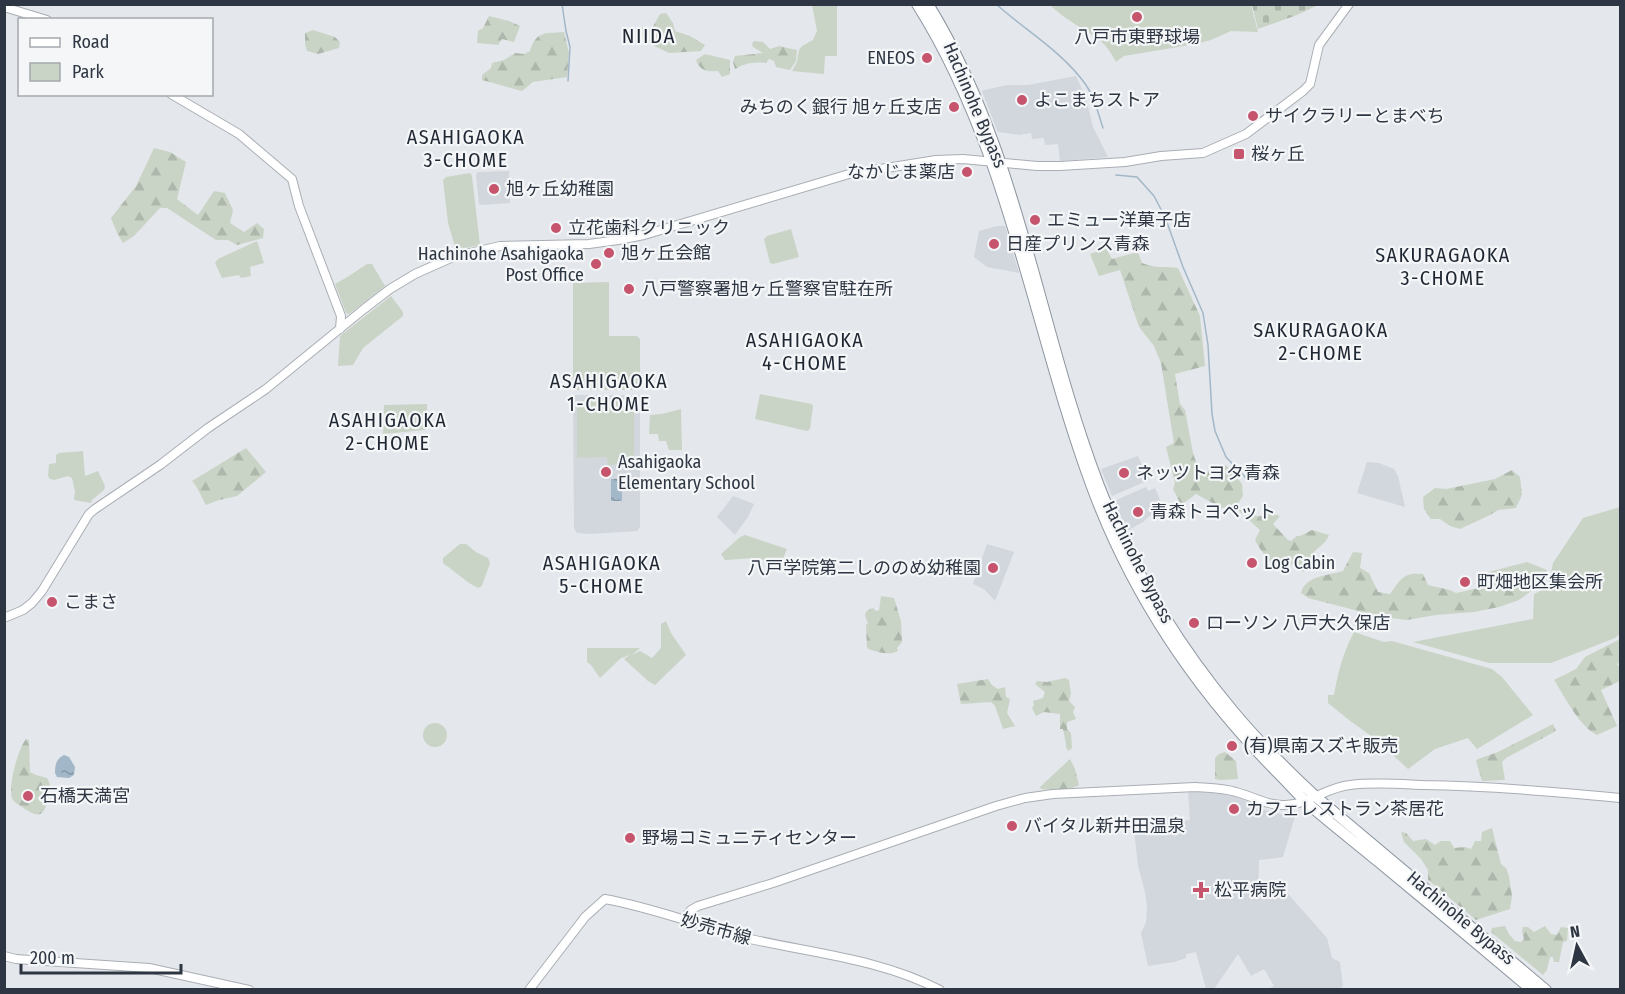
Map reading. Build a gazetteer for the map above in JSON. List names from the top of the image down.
{
  "streets": {
    "highway": ["Hachinohe Bypass"],
    "street": ["妙売市線"]
  },
  "districts": [
    "NIIDA",
    "ASAHIGAOKA 3-CHOME",
    "SAKURAGAOKA 3-CHOME",
    "SAKURAGAOKA 2-CHOME",
    "ASAHIGAOKA 4-CHOME",
    "ASAHIGAOKA 1-CHOME",
    "ASAHIGAOKA 2-CHOME",
    "ASAHIGAOKA 5-CHOME"
  ],
  "places": {
    "other": [
      "八戸市東野球場",
      "ENEOS",
      "よこまちストア",
      "みちのく銀行 旭ヶ丘支店",
      "サイクラリーとまべち",
      "なかじま薬店",
      "旭ヶ丘幼稚園",
      "エミュー洋菓子店",
      "立花歯科クリニック",
      "日産プリンス青森",
      "旭ヶ丘会館",
      "Hachinohe Asahigaoka Post Office",
      "八戸警察署旭ヶ丘警察官駐在所",
      "Asahigaoka Elementary School",
      "ネッツトヨタ青森",
      "青森トヨペット",
      "Log Cabin",
      "八戸学院第二しののめ幼稚園",
      "町畑地区集会所",
      "こまさ",
      "ローソン 八戸大久保店",
      "(有)県南スズキ販売",
      "石橋天満宮",
      "カフェレストラン茶居花",
      "バイタル新井田温泉",
      "野場コミュニティセンター"
    ],
    "transit": ["桜ヶ丘"],
    "health": ["松平病院"]
  },
  "legend": ["Road", "Park"],
  "scale_bar": "200 m",
  "north": "top"
}
